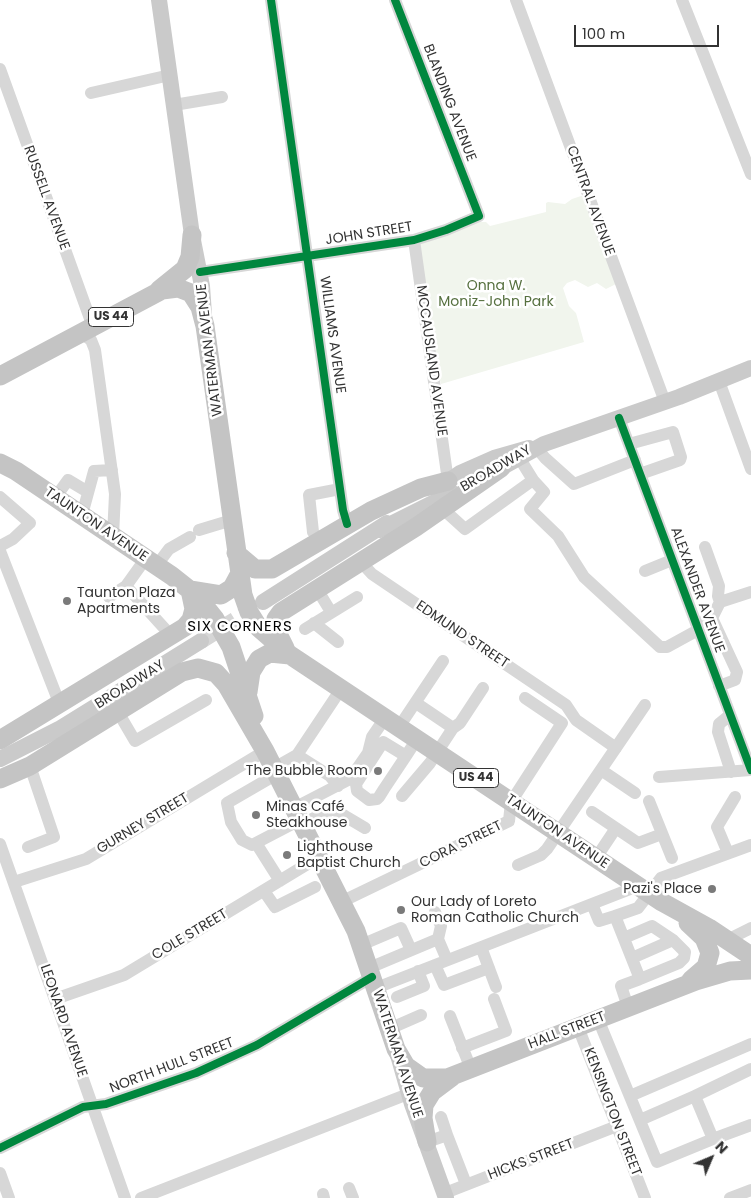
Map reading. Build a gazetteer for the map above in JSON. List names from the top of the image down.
{
  "streets": {
    "highway": [
      "US 44",
      "WATERMAN AVENUE",
      "TAUNTON AVENUE",
      "HALL STREET"
    ],
    "main road": ["BROADWAY"],
    "street": [
      "BLANDING AVENUE",
      "RUSSELL AVENUE",
      "CENTRAL AVENUE",
      "JOHN STREET",
      "WILLIAMS AVENUE",
      "MCCAUSLAND AVENUE",
      "ALEXANDER AVENUE",
      "EDMUND STREET",
      "GURNEY STREET",
      "CORA STREET",
      "COLE STREET",
      "LEONARD AVENUE",
      "NORTH HULL STREET",
      "KENSINGTON STREET",
      "HICKS STREET"
    ]
  },
  "crossings": [
    ["BLANDING AVENUE", "JOHN STREET"],
    ["RUSSELL AVENUE", "US 44"],
    ["RUSSELL AVENUE", "TAUNTON AVENUE"],
    ["JOHN STREET", "WILLIAMS AVENUE"],
    ["JOHN STREET", "WATERMAN AVENUE"],
    ["JOHN STREET", "MCCAUSLAND AVENUE"],
    ["US 44", "WATERMAN AVENUE"],
    ["US 44", "TAUNTON AVENUE"],
    ["WATERMAN AVENUE", "TAUNTON AVENUE"],
    ["WATERMAN AVENUE", "GURNEY STREET"],
    ["WATERMAN AVENUE", "CORA STREET"],
    ["WATERMAN AVENUE", "COLE STREET"],
    ["WATERMAN AVENUE", "HALL STREET"],
    ["WATERMAN AVENUE", "NORTH HULL STREET"],
    ["WATERMAN AVENUE", "HICKS STREET"],
    ["MCCAUSLAND AVENUE", "BROADWAY"],
    ["TAUNTON AVENUE", "GURNEY STREET"],
    ["TAUNTON AVENUE", "CORA STREET"],
    ["GURNEY STREET", "LEONARD AVENUE"],
    ["COLE STREET", "LEONARD AVENUE"],
    ["LEONARD AVENUE", "NORTH HULL STREET"],
    ["HALL STREET", "KENSINGTON STREET"],
    ["KENSINGTON STREET", "HICKS STREET"]
  ],
  "districts": ["SIX CORNERS"],
  "parks": ["Onna W. Moniz-John Park"],
  "places": [
    "Taunton Plaza Apartments",
    "The Bubble Room",
    "Minas Café Steakhouse",
    "Lighthouse Baptist Church",
    "Pazi's Place",
    "Our Lady of Loreto Roman Catholic Church"
  ],
  "scale_bar": "100 m",
  "north": "top right"
}
